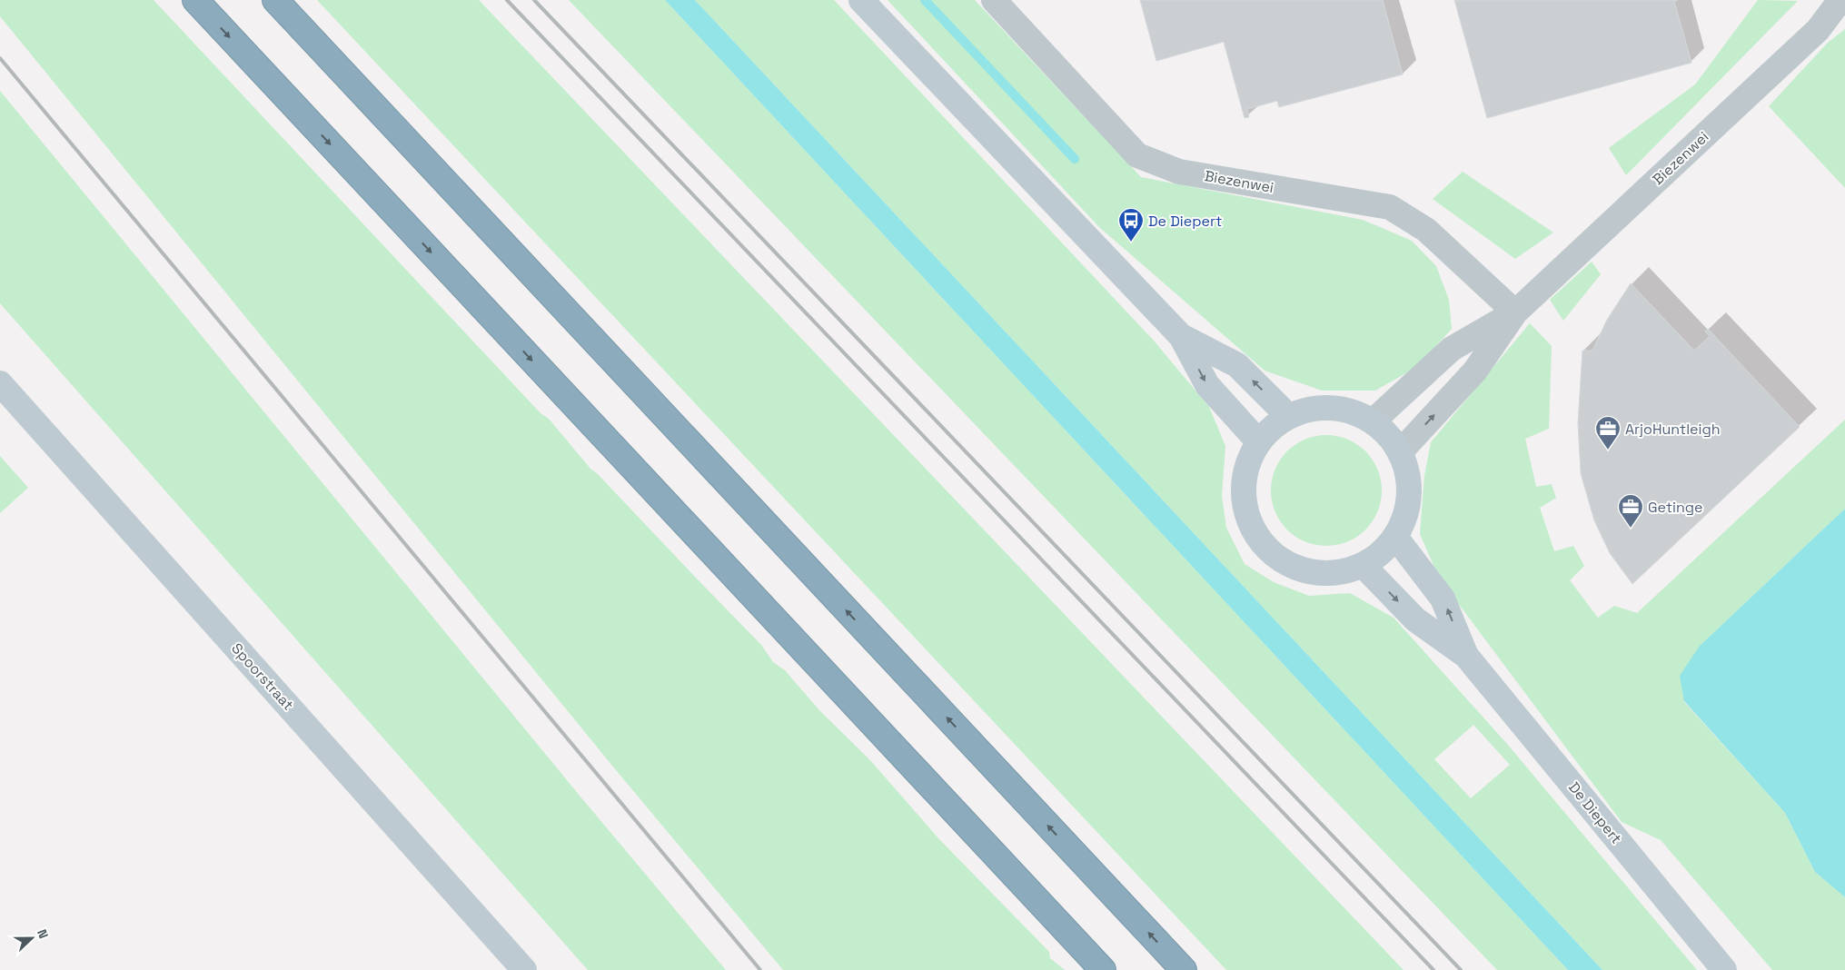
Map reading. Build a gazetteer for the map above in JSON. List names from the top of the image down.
{
  "streets": {
    "main road": ["Spoorstraat", "De Diepert"],
    "street": ["Biezenwei"]
  },
  "places": {
    "bus stop": ["De Diepert"],
    "office": ["ArjoHuntleigh", "Getinge"]
  },
  "north": "right"
}
